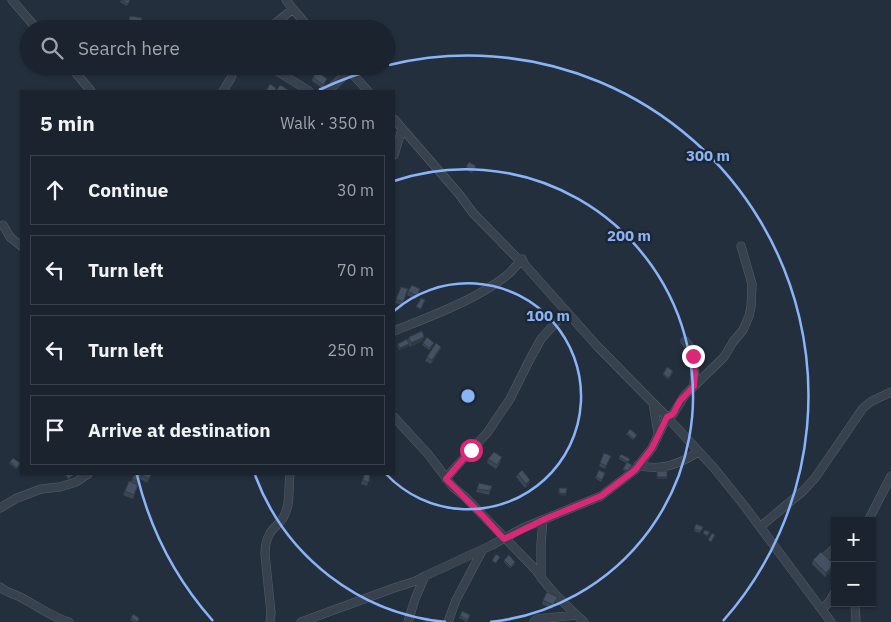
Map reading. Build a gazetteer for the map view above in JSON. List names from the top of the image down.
{
  "page": {
    "search": "Search here",
    "heading": ["5 min", "Walk · 350 m"],
    "list": [
      ["Continue", "30 m"],
      ["Turn left", "70 m"],
      ["Turn left", "250 m"],
      "Arrive at destination"
    ],
    "map_buttons": ["+", "−"]
  },
  "rings": ["300 m", "200 m", "100 m"]
}
